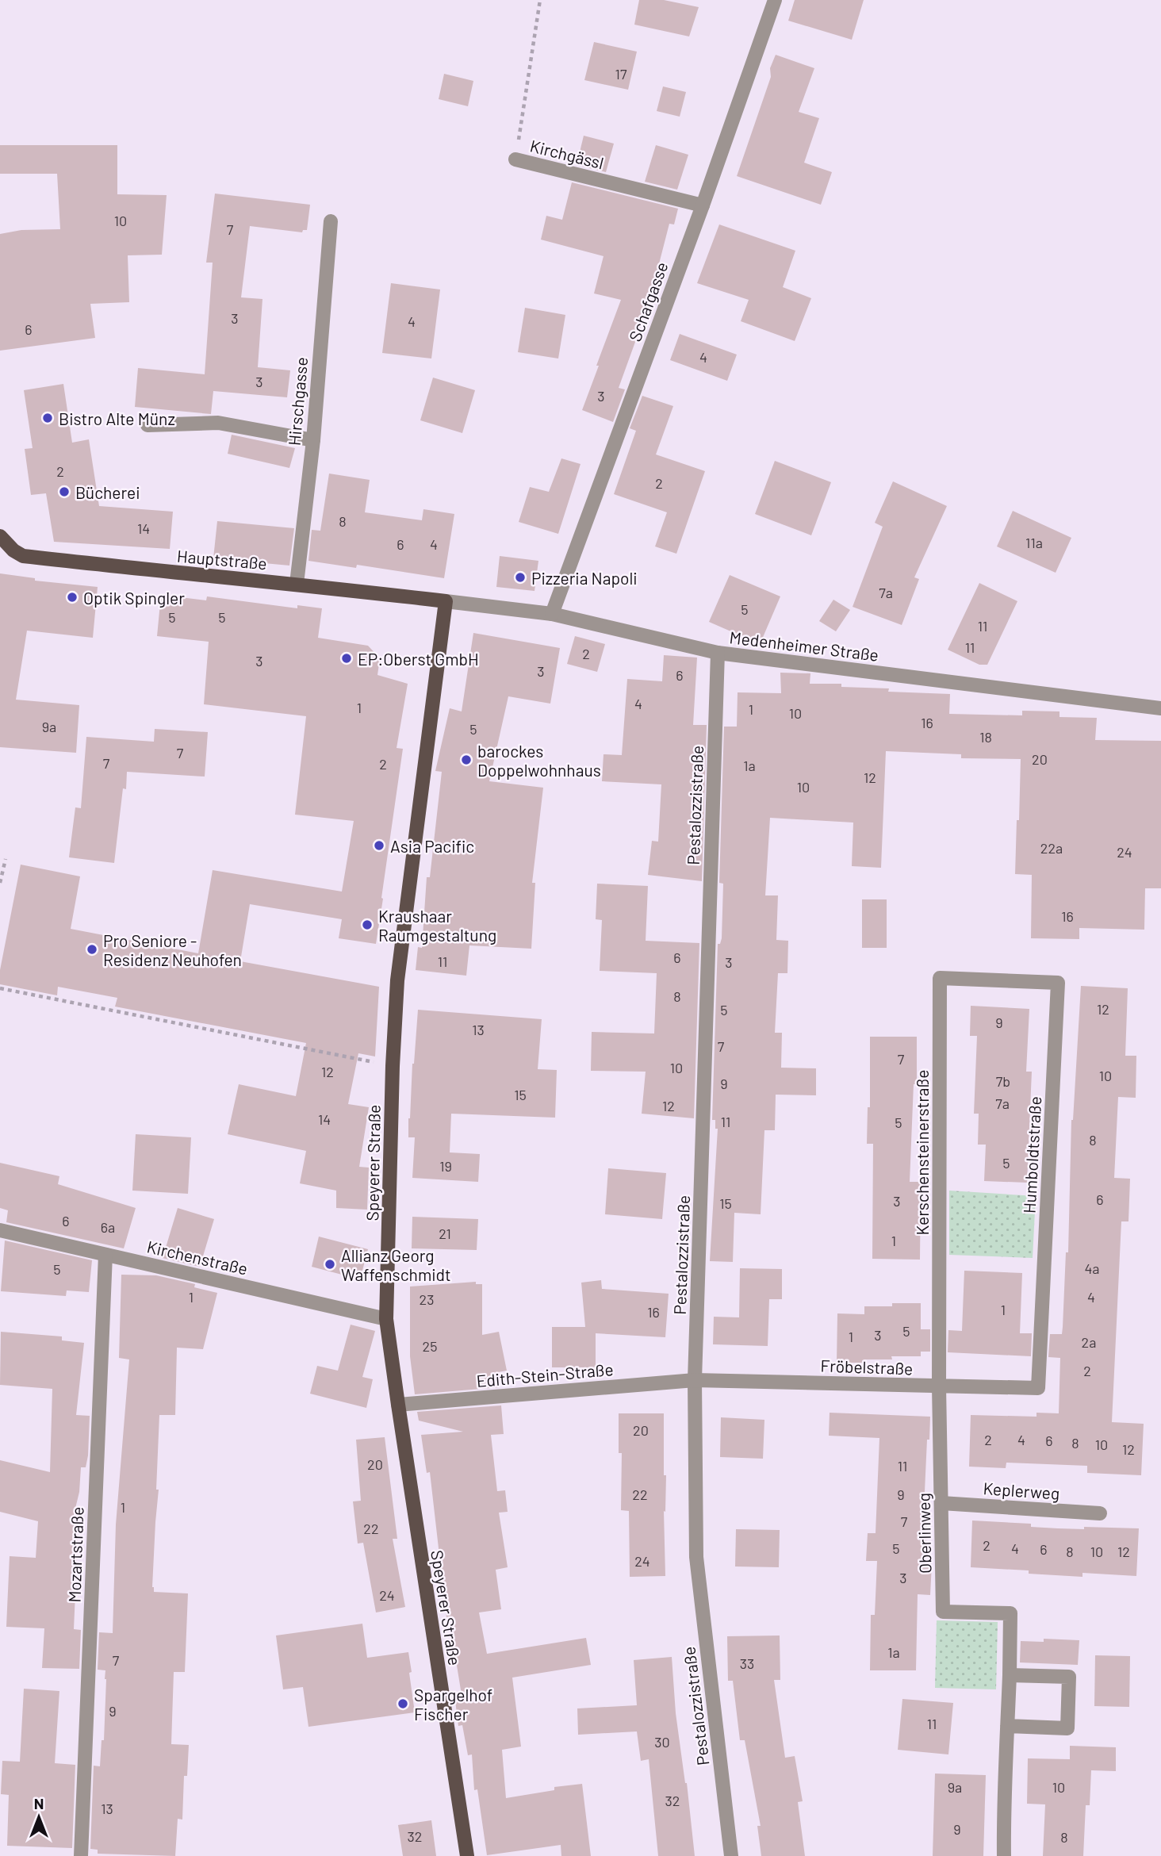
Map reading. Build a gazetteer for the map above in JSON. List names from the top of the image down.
{
  "streets": {
    "main road": ["Hauptstraße", "Speyerer Straße"],
    "street": [
      "Kirchgässl",
      "Schafgasse",
      "Hirschgasse",
      "Medenheimer Straße",
      "Pestalozzistraße",
      "Kerschensteinerstraße",
      "Humboldtstraße",
      "Kirchenstraße",
      "Fröbelstraße",
      "Edith-Stein-Straße",
      "Keplerweg",
      "Oberlinweg",
      "Mozartstraße"
    ]
  },
  "crossings": [
    ["Kirchgässl", "Schafgasse"],
    ["Schafgasse", "Medenheimer Straße"],
    ["Hirschgasse", "Hauptstraße"],
    ["Hauptstraße", "Medenheimer Straße"],
    ["Hauptstraße", "Speyerer Straße"],
    ["Medenheimer Straße", "Pestalozzistraße"],
    ["Medenheimer Straße", "Speyerer Straße"],
    ["Pestalozzistraße", "Fröbelstraße"],
    ["Pestalozzistraße", "Edith-Stein-Straße"],
    ["Kerschensteinerstraße", "Humboldtstraße"],
    ["Kerschensteinerstraße", "Fröbelstraße"],
    ["Kerschensteinerstraße", "Oberlinweg"],
    ["Humboldtstraße", "Fröbelstraße"],
    ["Speyerer Straße", "Kirchenstraße"],
    ["Speyerer Straße", "Edith-Stein-Straße"],
    ["Kirchenstraße", "Mozartstraße"],
    ["Fröbelstraße", "Edith-Stein-Straße"],
    ["Fröbelstraße", "Oberlinweg"],
    ["Keplerweg", "Oberlinweg"]
  ],
  "places": [
    "Bistro Alte Münz",
    "Bücherei",
    "Pizzeria Napoli",
    "Optik Spingler",
    "EP:Oberst GmbH",
    "barockes Doppelwohnhaus",
    "Asia Pacific",
    "Kraushaar Raumgestaltung",
    "Pro Seniore - Residenz Neuhofen",
    "Allianz Georg Waffenschmidt",
    "Spargelhof Fischer"
  ],
  "house_numbers": [
    "17",
    "10",
    "7",
    "3",
    "4",
    "6",
    "4",
    "3",
    "3",
    "2",
    "2",
    "8",
    "14",
    "11a",
    "6",
    "4",
    "7a",
    "5",
    "5",
    "5",
    "11",
    "11",
    "2",
    "3",
    "3",
    "6",
    "4",
    "1",
    "1",
    "10",
    "16",
    "9a",
    "5",
    "18",
    "7",
    "20",
    "7",
    "2",
    "1a",
    "12",
    "10",
    "22a",
    "24",
    "16",
    "6",
    "11",
    "3",
    "8",
    "12",
    "5",
    "9",
    "13",
    "7",
    "7",
    "10",
    "12",
    "10",
    "7b",
    "9",
    "15",
    "7a",
    "12",
    "14",
    "11",
    "5",
    "8",
    "5",
    "19",
    "6",
    "3",
    "15",
    "6",
    "6a",
    "21",
    "1",
    "4a",
    "5",
    "1",
    "4",
    "23",
    "1",
    "16",
    "5",
    "3",
    "1",
    "2a",
    "25",
    "2",
    "20",
    "2",
    "4",
    "6",
    "8",
    "10",
    "12",
    "20",
    "11",
    "22",
    "9",
    "1",
    "7",
    "22",
    "2",
    "5",
    "4",
    "6",
    "8",
    "10",
    "12",
    "24",
    "3",
    "24",
    "1a",
    "7",
    "33",
    "9",
    "11",
    "30",
    "9a",
    "10",
    "32",
    "13",
    "9",
    "32",
    "8"
  ],
  "north": "top"
}
